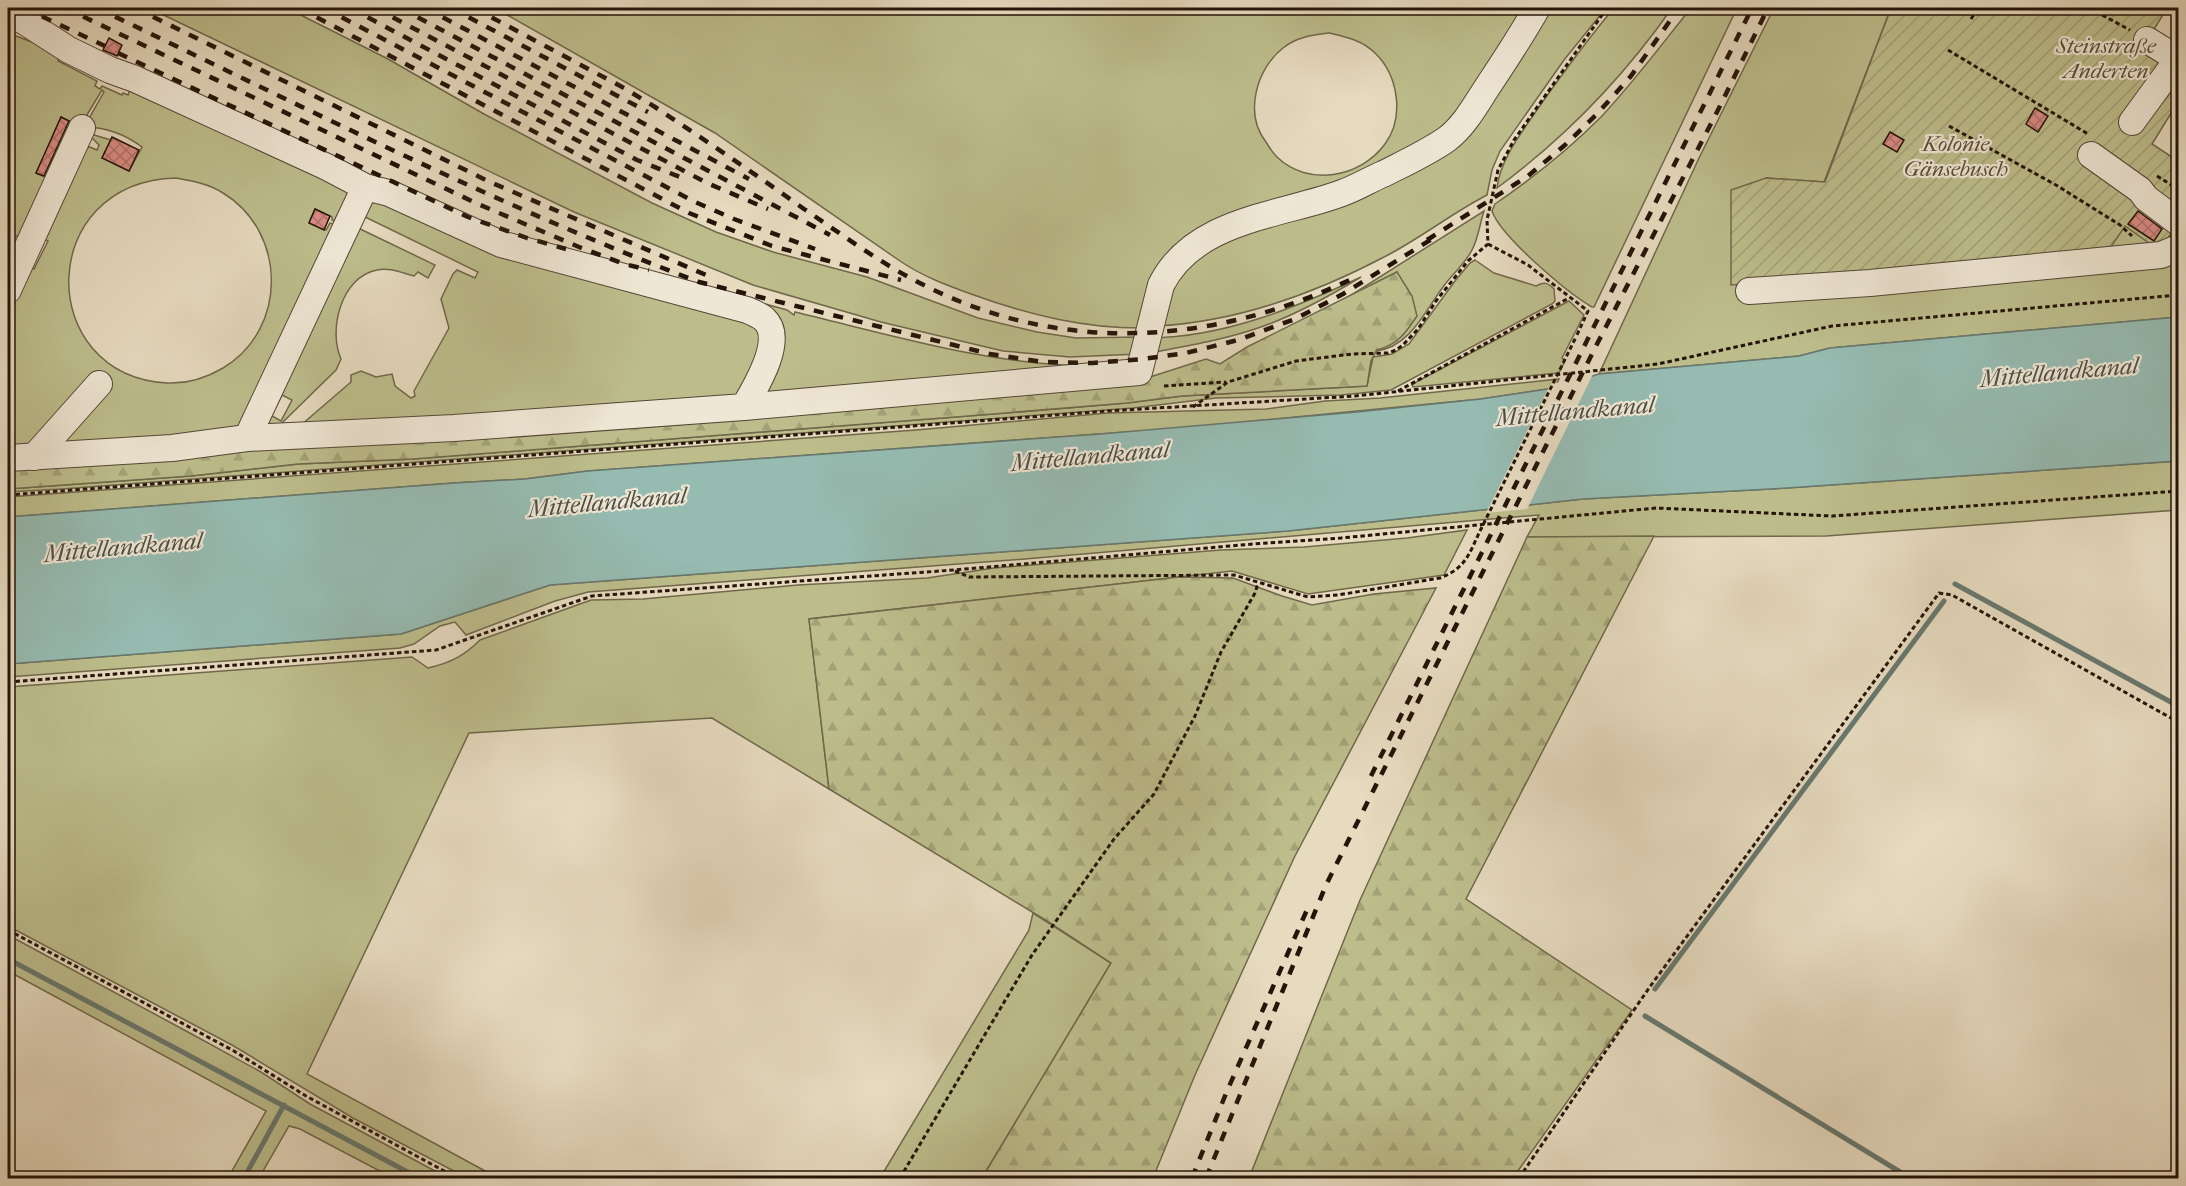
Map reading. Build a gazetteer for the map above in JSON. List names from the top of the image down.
{
  "water": ["Mittellandkanal"],
  "parks": ["Steinstraße Anderten", "Kolonie Gänsebusch"]
}
